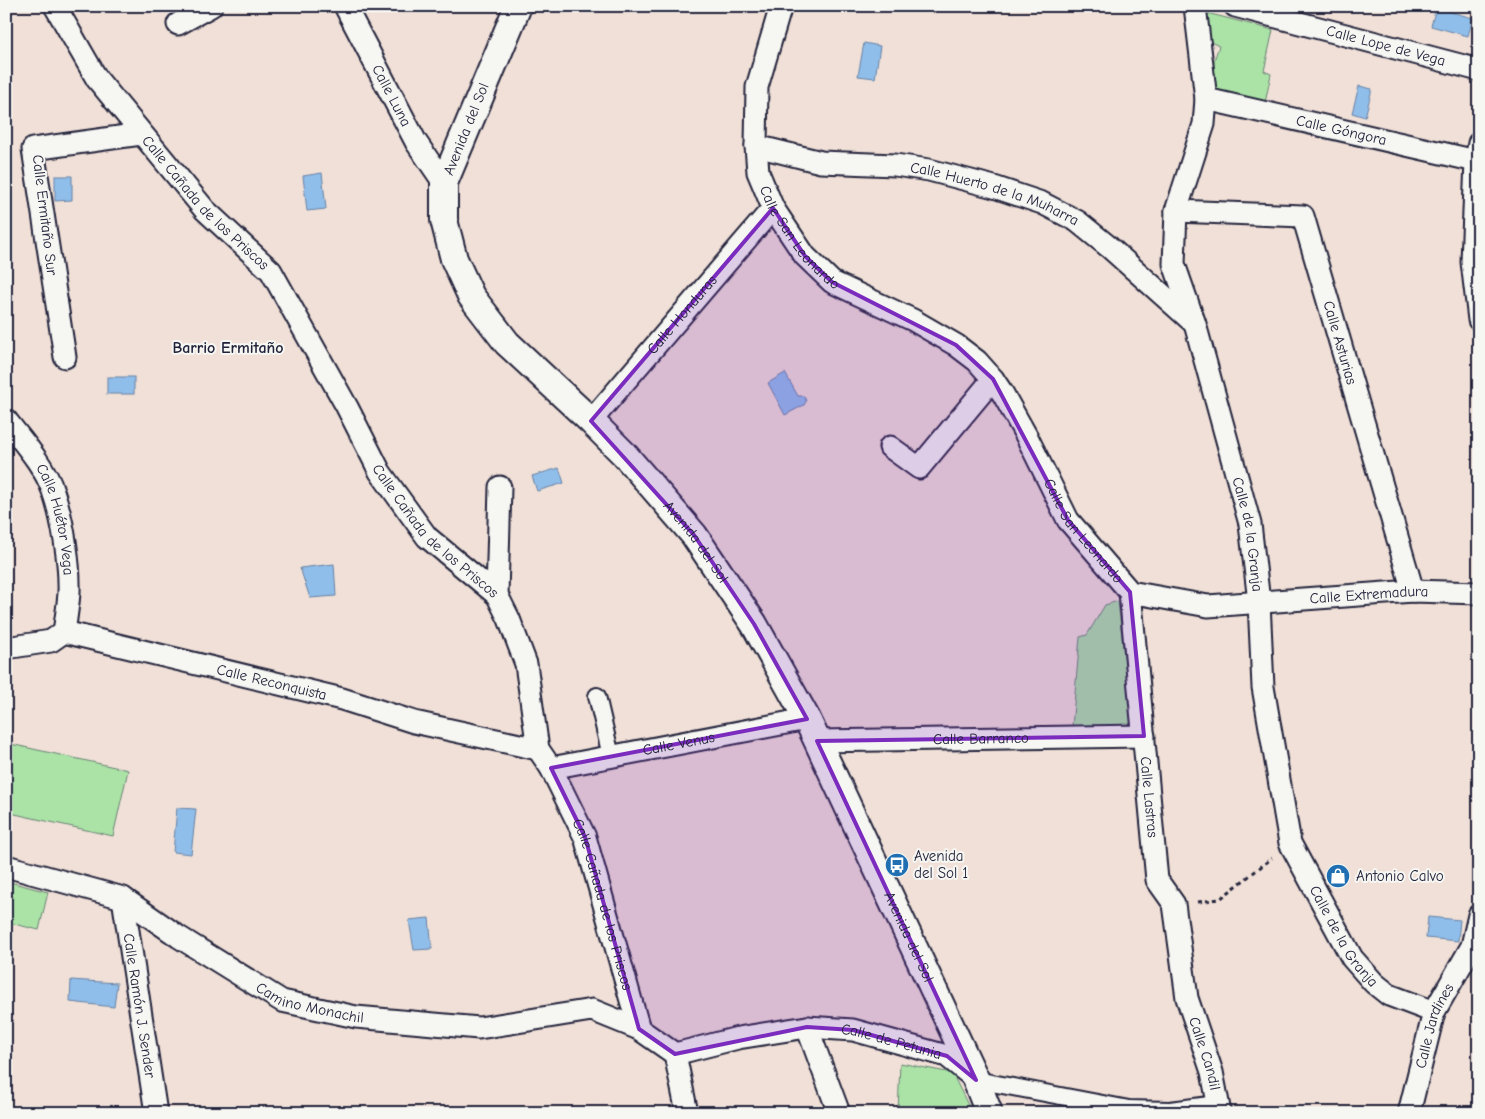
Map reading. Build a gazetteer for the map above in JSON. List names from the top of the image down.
{
  "streets": {
    "street": [
      "Calle Lope de Vega",
      "Calle Luna",
      "Avenida del Sol",
      "Calle Góngora",
      "Calle Huerto de la Muharra",
      "Calle Cañada de los Priscos",
      "Calle Ermitaño Sur",
      "Calle San Leonardo",
      "Calle Honduras",
      "Calle Asturias",
      "Calle Huétor Vega",
      "Calle de la Granja",
      "Calle Extremadura",
      "Calle Reconquista",
      "Calle Barranco",
      "Calle Venus",
      "Calle Lastras",
      "Camino Monachil",
      "Calle Ramón J. Sender",
      "Calle Jardines",
      "Calle de Petunia",
      "Calle Candil"
    ]
  },
  "crossings": [
    ["Calle Luna", "Avenida del Sol"],
    ["Avenida del Sol", "Calle Honduras"],
    ["Avenida del Sol", "Calle Barranco"],
    ["Avenida del Sol", "Calle Venus"],
    ["Avenida del Sol", "Calle de Petunia"],
    ["Calle Góngora", "Calle de la Granja"],
    ["Calle Huerto de la Muharra", "Calle San Leonardo"],
    ["Calle Huerto de la Muharra", "Calle de la Granja"],
    ["Calle Cañada de los Priscos", "Calle Ermitaño Sur"],
    ["Calle Cañada de los Priscos", "Calle Reconquista"],
    ["Calle Cañada de los Priscos", "Calle Venus"],
    ["Calle Cañada de los Priscos", "Camino Monachil"],
    ["Calle San Leonardo", "Calle Honduras"],
    ["Calle San Leonardo", "Calle de la Granja"],
    ["Calle San Leonardo", "Calle Extremadura"],
    ["Calle San Leonardo", "Calle Lastras"],
    ["Calle Asturias", "Calle de la Granja"],
    ["Calle Asturias", "Calle Extremadura"],
    ["Calle Huétor Vega", "Calle Reconquista"],
    ["Calle de la Granja", "Calle Extremadura"],
    ["Calle de la Granja", "Calle Jardines"],
    ["Calle Barranco", "Calle Venus"],
    ["Calle Barranco", "Calle Lastras"],
    ["Calle Lastras", "Calle Candil"],
    ["Camino Monachil", "Calle Ramón J. Sender"],
    ["Calle de Petunia", "Calle Candil"]
  ],
  "districts": ["Barrio Ermitaño"],
  "places": {
    "bus stop": ["Avenida del Sol 1"],
    "shop": ["Antonio Calvo"]
  }
}
